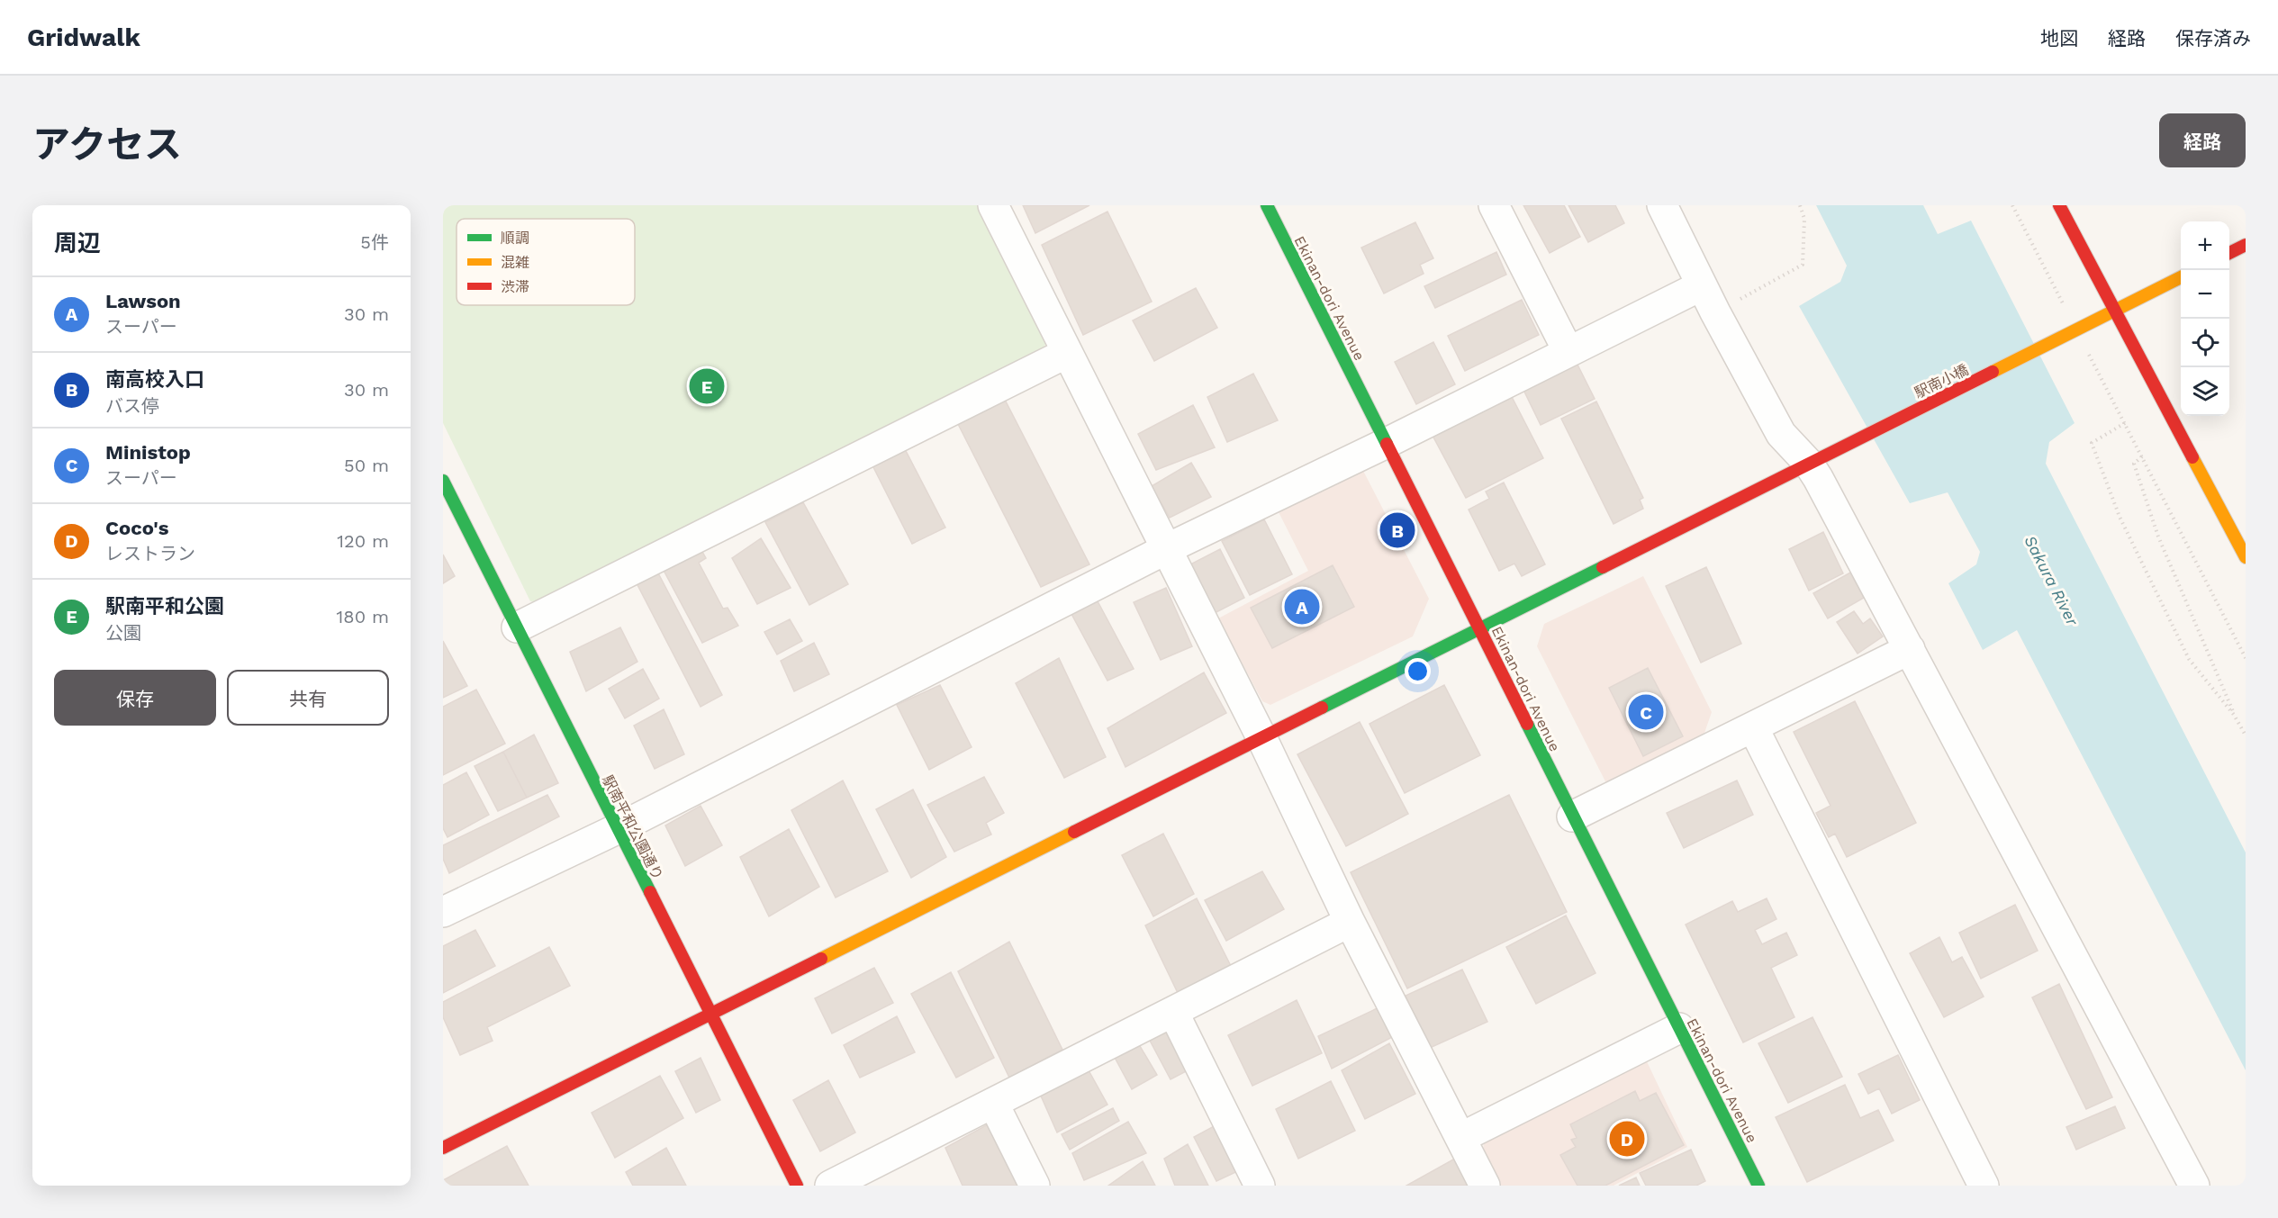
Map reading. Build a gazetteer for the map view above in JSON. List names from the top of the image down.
{
  "streets": {
    "street": ["Ekinan-dori Avenue", "駅南小橋", "駅南平和公園通り"]
  },
  "crossings": [
    ["Ekinan-dori Avenue", "駅南小橋"],
    ["駅南小橋", "駅南平和公園通り"]
  ],
  "water": ["Sakura River"],
  "legend": ["順調", "混雑", "渋滞"],
  "page": {
    "header": "Gridwalk",
    "nav": ["地図", "経路", "保存済み"],
    "title": "アクセス",
    "buttons": [
      "経路",
      ["保存", "共有"]
    ],
    "heading": ["周辺", "5件"],
    "map_buttons": ["+", "−"],
    "list": [
      {
        "mark": "A",
        "name": "Lawson",
        "note": "スーパー",
        "value": "30 m"
      },
      {
        "mark": "B",
        "name": "南高校入口",
        "note": "バス停",
        "value": "30 m"
      },
      {
        "mark": "C",
        "name": "Ministop",
        "note": "スーパー",
        "value": "50 m"
      },
      {
        "mark": "D",
        "name": "Coco's",
        "note": "レストラン",
        "value": "120 m"
      },
      {
        "mark": "E",
        "name": "駅南平和公園",
        "note": "公園",
        "value": "180 m"
      }
    ],
    "pins": [
      "E",
      "B",
      "A",
      "C",
      "D"
    ]
  }
}
